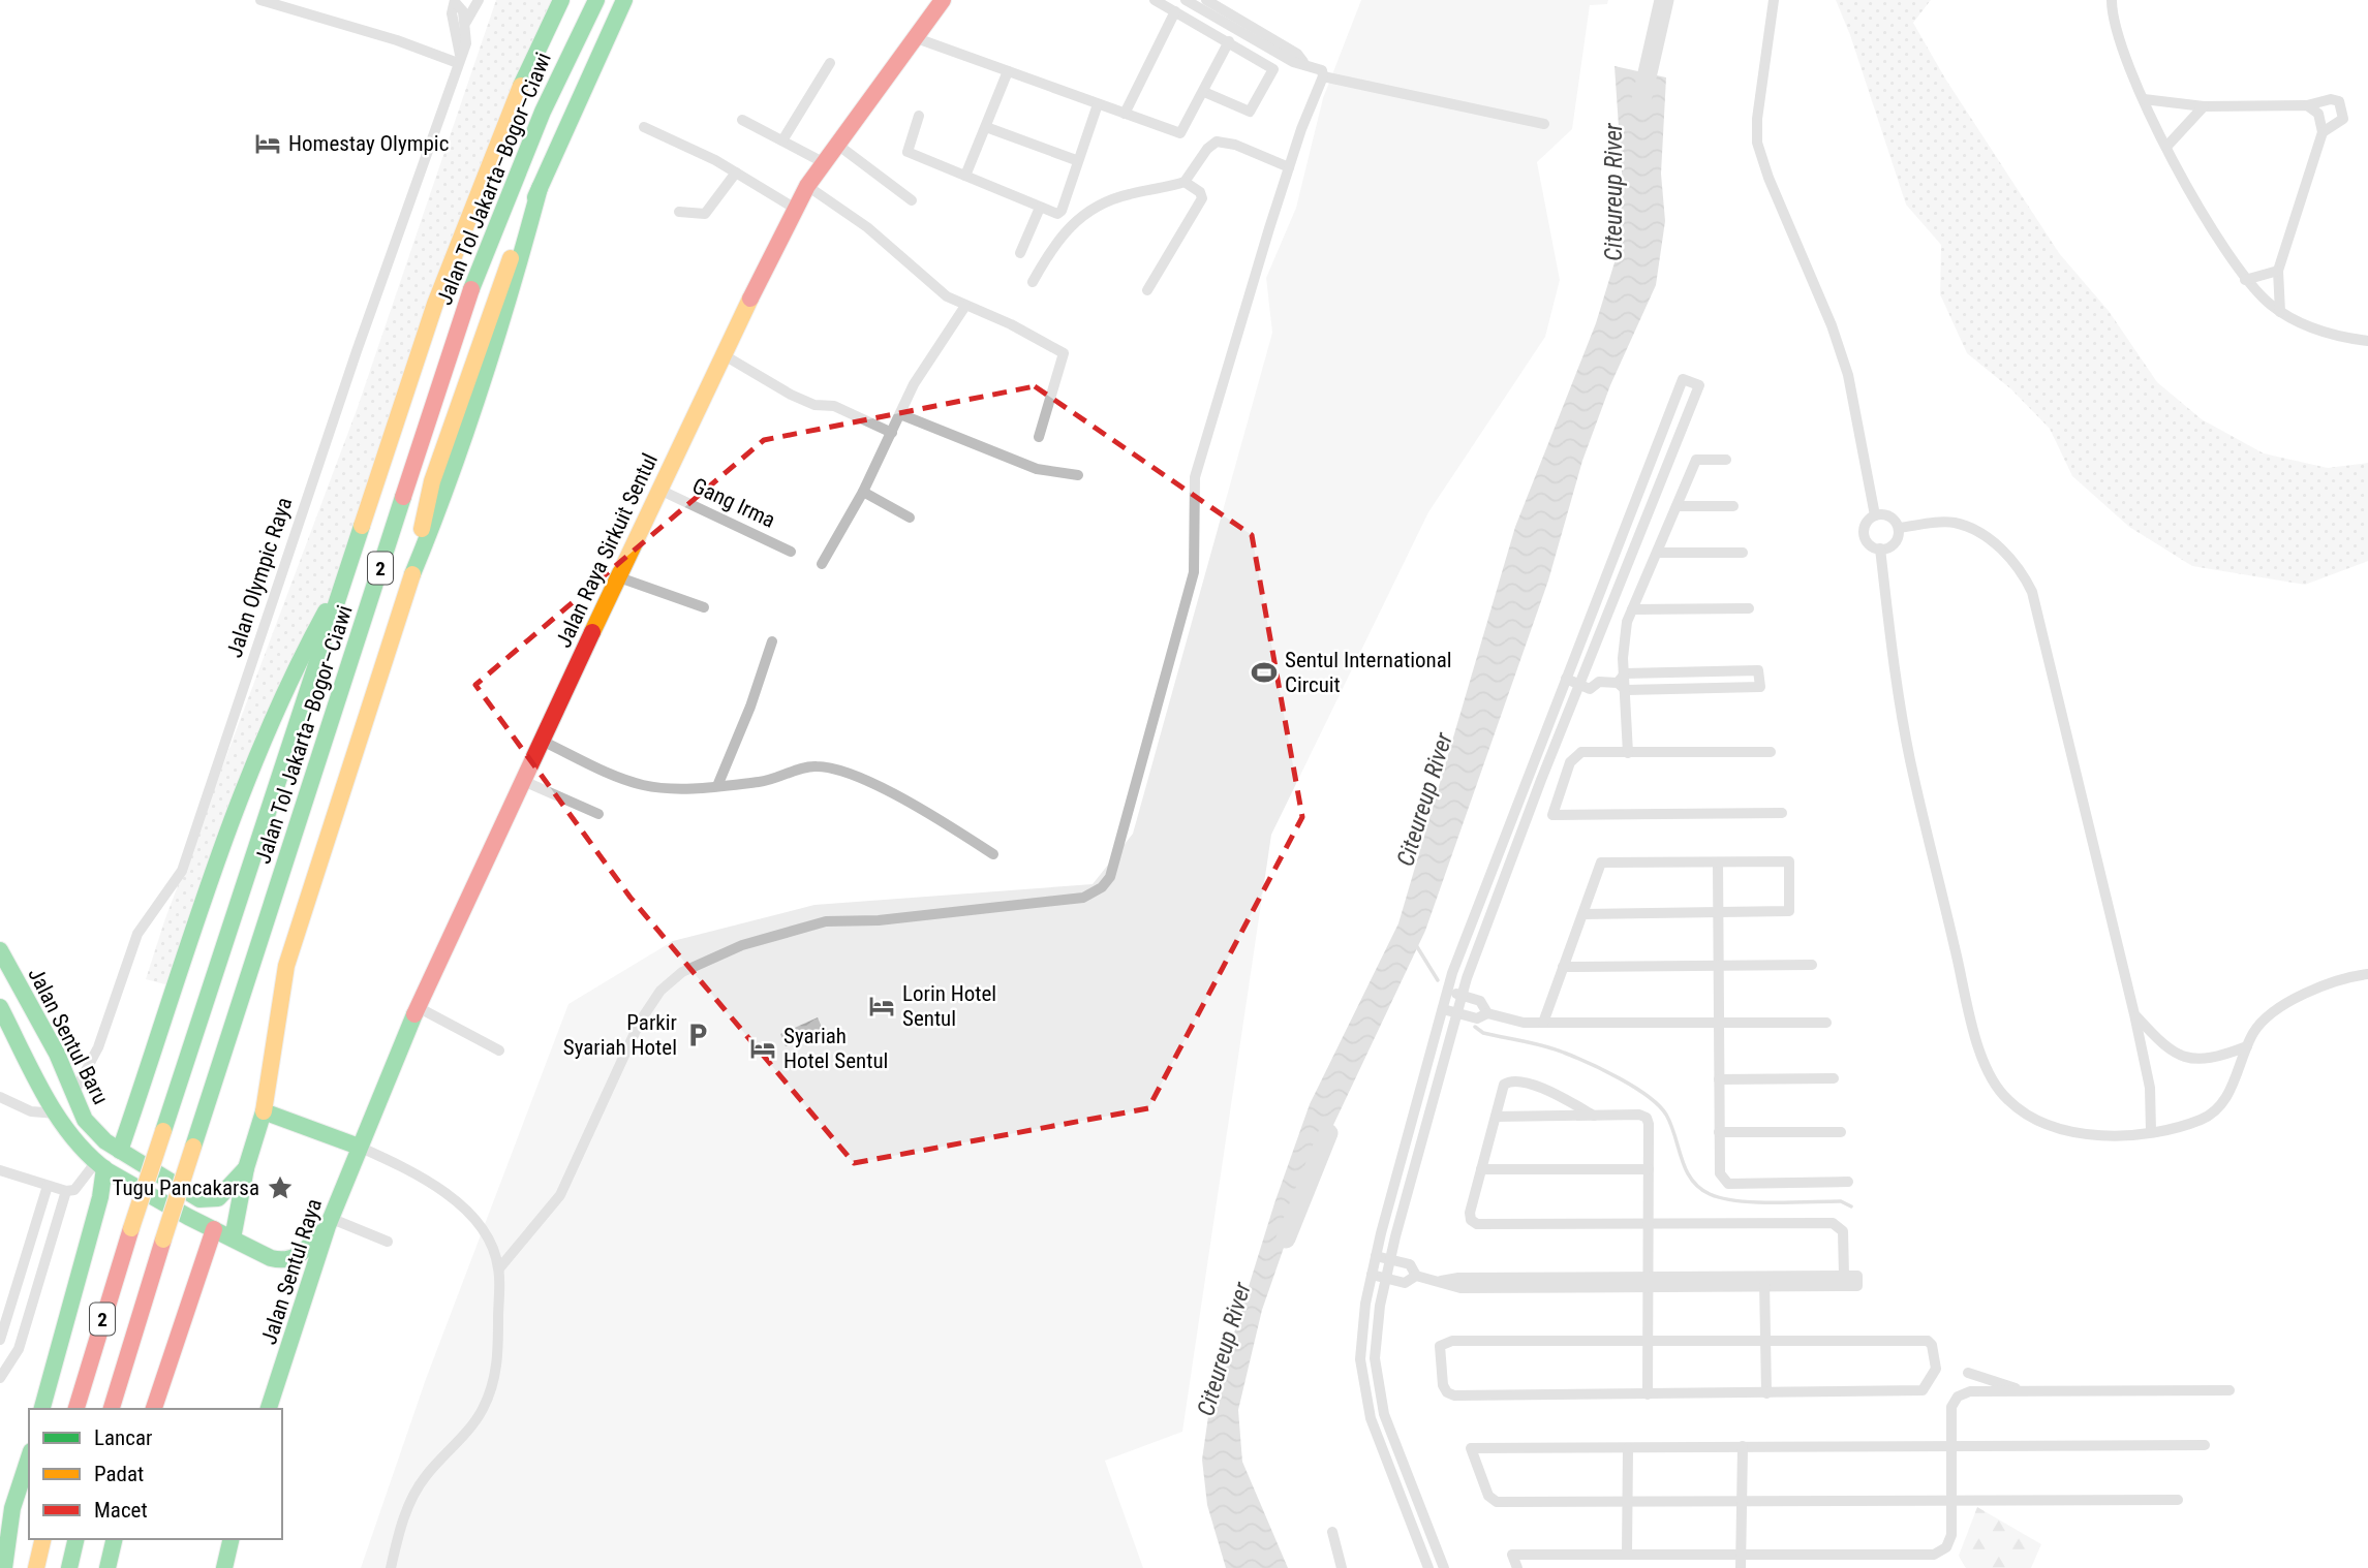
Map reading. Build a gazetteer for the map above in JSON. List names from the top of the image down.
{
  "streets": {
    "main road": [
      "Jalan Tol Jakarta–Bogor–Ciawi",
      "Jalan Raya Sirkuit Sentul",
      "2",
      "Jalan Sentul Baru",
      "Jalan Sentul Raya"
    ],
    "street": ["Gang Irma", "Jalan Olympic Raya"]
  },
  "crossings": [
    ["Gang Irma", "Jalan Raya Sirkuit Sentul"],
    ["Jalan Raya Sirkuit Sentul", "Jalan Sentul Raya"],
    ["Jalan Olympic Raya", "Jalan Sentul Baru"],
    ["Jalan Sentul Baru", "Jalan Sentul Raya"]
  ],
  "water": ["Citeureup River"],
  "places": {
    "hotel": ["Homestay Olympic", "Lorin Hotel Sentul", "Syariah Hotel Sentul"],
    "sports": ["Sentul International Circuit"],
    "parking": ["Parkir Syariah Hotel"],
    "place": ["Tugu Pancakarsa"]
  },
  "legend": ["Lancar", "Padat", "Macet"]
}
